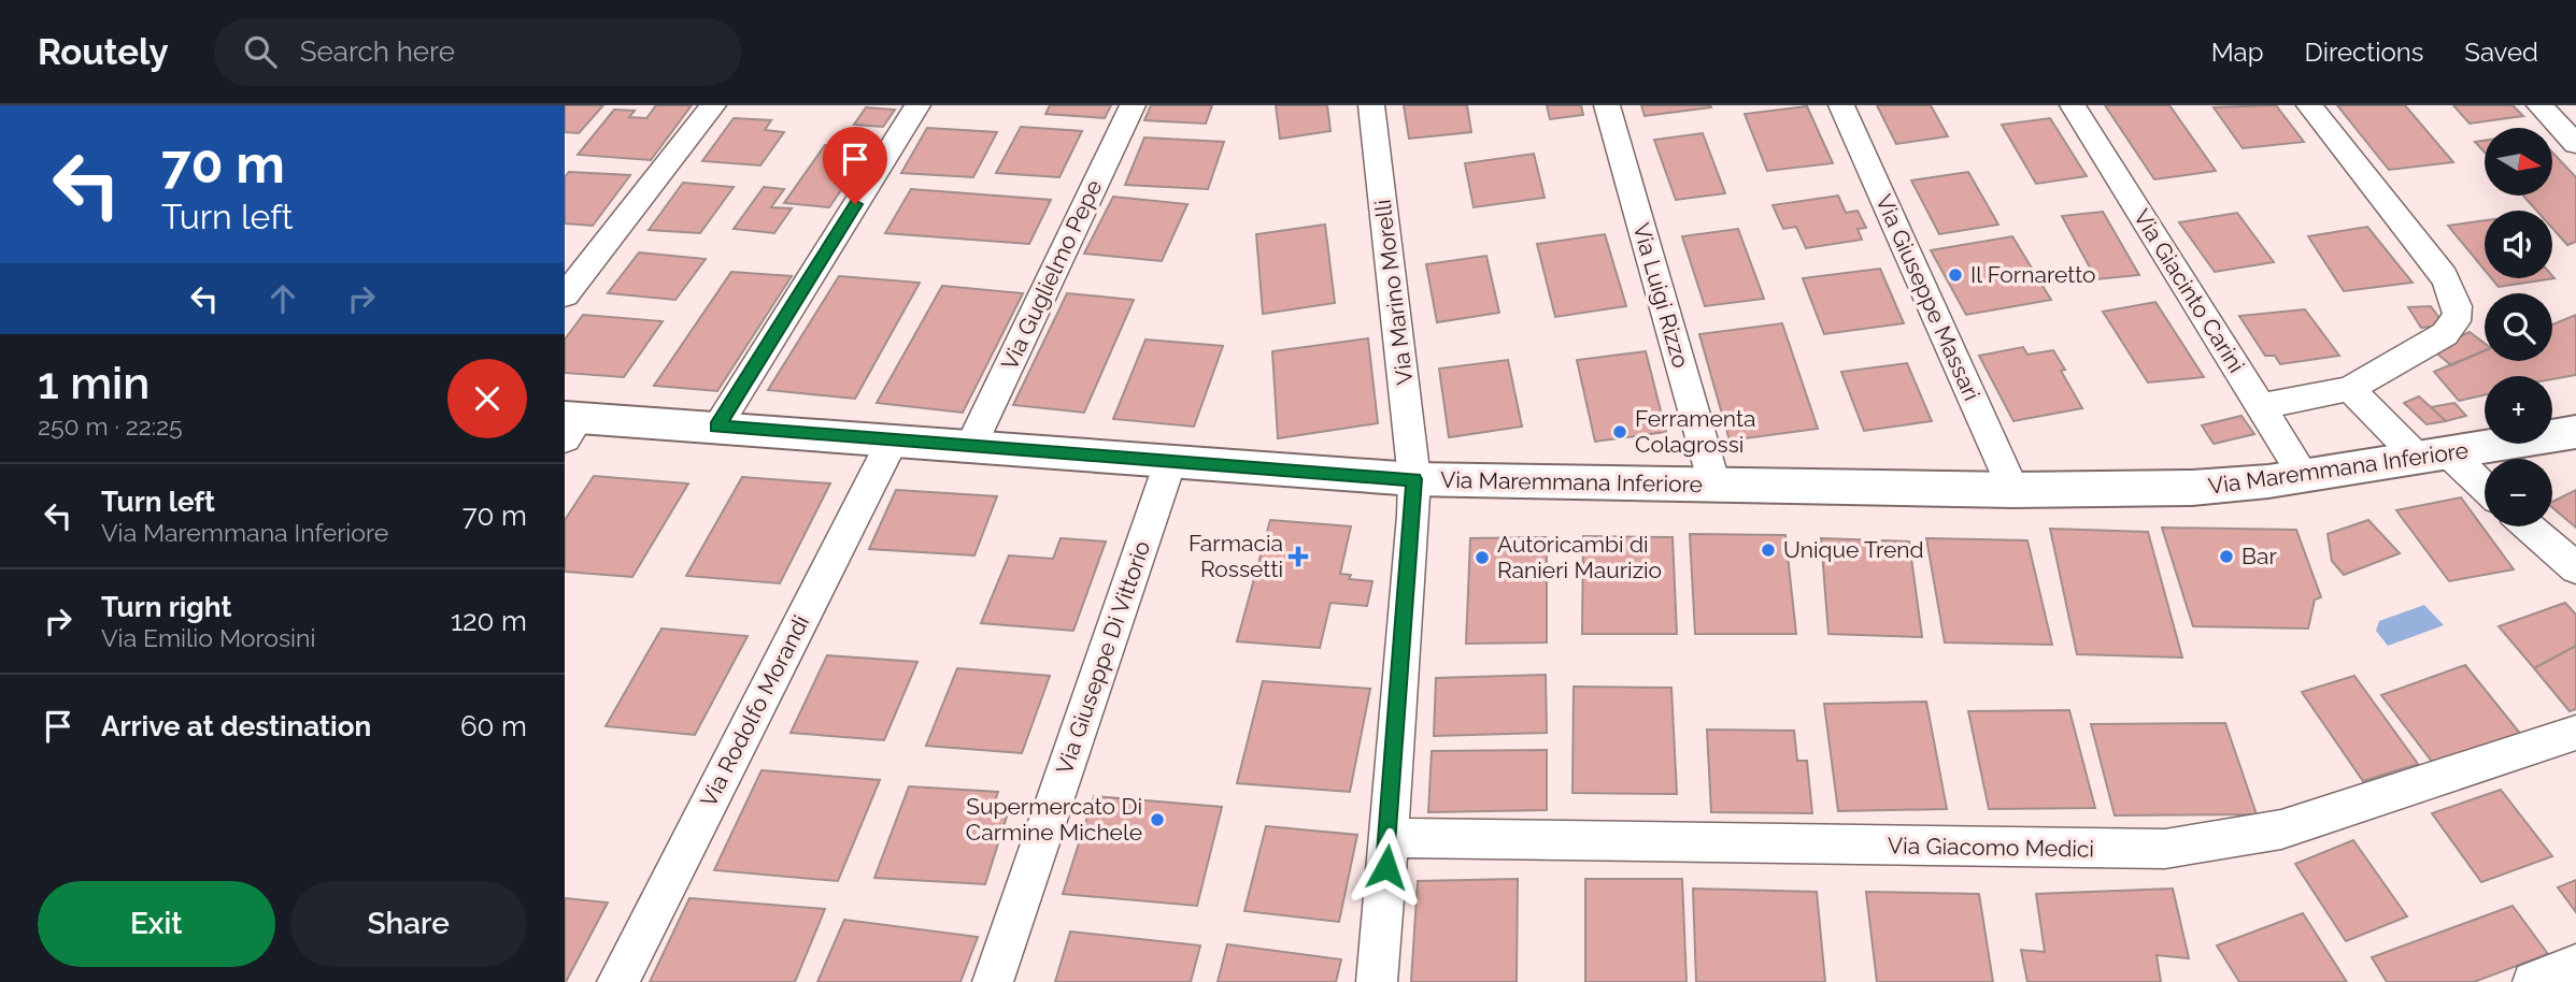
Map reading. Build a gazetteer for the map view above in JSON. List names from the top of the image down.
{
  "streets": {
    "main road": ["Via Maremmana Inferiore"],
    "street": [
      "Via Guglielmo Pepe",
      "Via Giacinto Carini",
      "Via Marino Morelli",
      "Via Luigi Rizzo",
      "Via Giuseppe Massari",
      "Via Giuseppe Di Vittorio",
      "Via Rodolfo Morandi",
      "Via Giacomo Medici"
    ]
  },
  "crossings": [
    ["Via Guglielmo Pepe", "Via Maremmana Inferiore"],
    ["Via Giacinto Carini", "Via Maremmana Inferiore"],
    ["Via Marino Morelli", "Via Maremmana Inferiore"],
    ["Via Marino Morelli", "Via Giacomo Medici"],
    ["Via Luigi Rizzo", "Via Maremmana Inferiore"],
    ["Via Giuseppe Massari", "Via Maremmana Inferiore"],
    ["Via Maremmana Inferiore", "Via Giuseppe Di Vittorio"],
    ["Via Maremmana Inferiore", "Via Rodolfo Morandi"]
  ],
  "places": {
    "other": [
      "Il Fornaretto",
      "Ferramenta Colagrossi",
      "Unique Trend",
      "Bar",
      "Autoricambi di Ranieri Maurizio",
      "Supermercato Di Carmine Michele"
    ],
    "health": ["Farmacia Rossetti"]
  },
  "north": "right",
  "page": {
    "header": "Routely",
    "search": "Search here",
    "nav": ["Map", "Directions", "Saved"],
    "turn": ["70 m", "Turn left"],
    "map_buttons": ["+", "−"],
    "heading": ["1 min", "250 m · 22:25"],
    "list": [
      {
        "name": "Turn left",
        "note": "Via Maremmana Inferiore",
        "value": "70 m"
      },
      {
        "name": "Turn right",
        "note": "Via Emilio Morosini",
        "value": "120 m"
      },
      {
        "name": "Arrive at destination",
        "value": "60 m"
      }
    ],
    "buttons": ["Exit", "Share"]
  }
}
